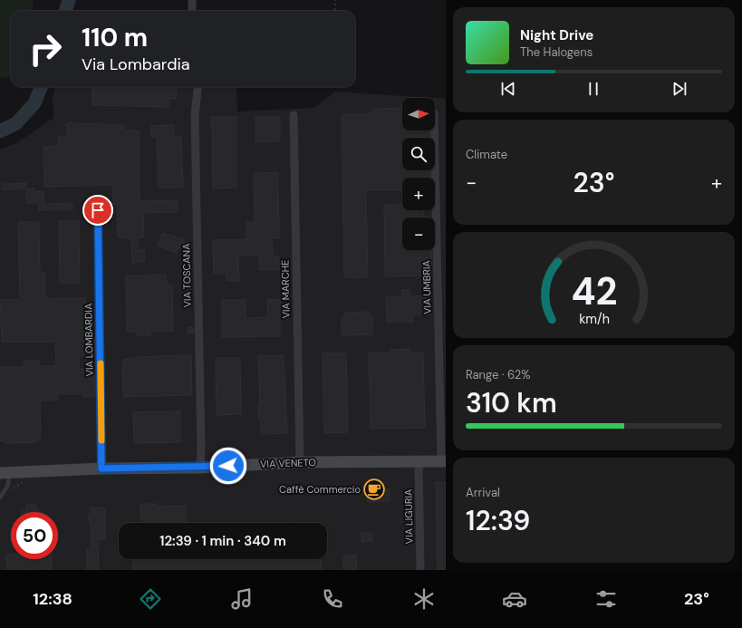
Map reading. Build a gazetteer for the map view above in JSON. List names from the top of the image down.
{
  "streets": {
    "main road": ["VIA VENETO"],
    "street": [
      "VIA TOSCANA",
      "VIA UMBRIA",
      "VIA MARCHE",
      "VIA LOMBARDIA",
      "VIA LIGURIA"
    ]
  },
  "crossings": [
    ["VIA TOSCANA", "VIA VENETO"],
    ["VIA UMBRIA", "VIA VENETO"],
    ["VIA MARCHE", "VIA VENETO"],
    ["VIA LOMBARDIA", "VIA VENETO"],
    ["VIA VENETO", "VIA LIGURIA"]
  ],
  "places": {
    "cafe": ["Caffè Commercio"]
  },
  "north": "right",
  "page": {
    "turn": ["110 m", "Via Lombardia"],
    "song": ["Night Drive", "The Halogens"],
    "map_buttons": ["+", "−"],
    "tile": [
      "Climate",
      ["Range · 62%", "310 km"],
      ["Arrival", "12:39"]
    ],
    "heat": ["−", "23°", "+"],
    "limit": "50",
    "trip": "12:39 · 1 min · 340 m",
    "tabs": ["12:38", "23°"],
    "gauge": ["42", "km/h"]
  }
}
